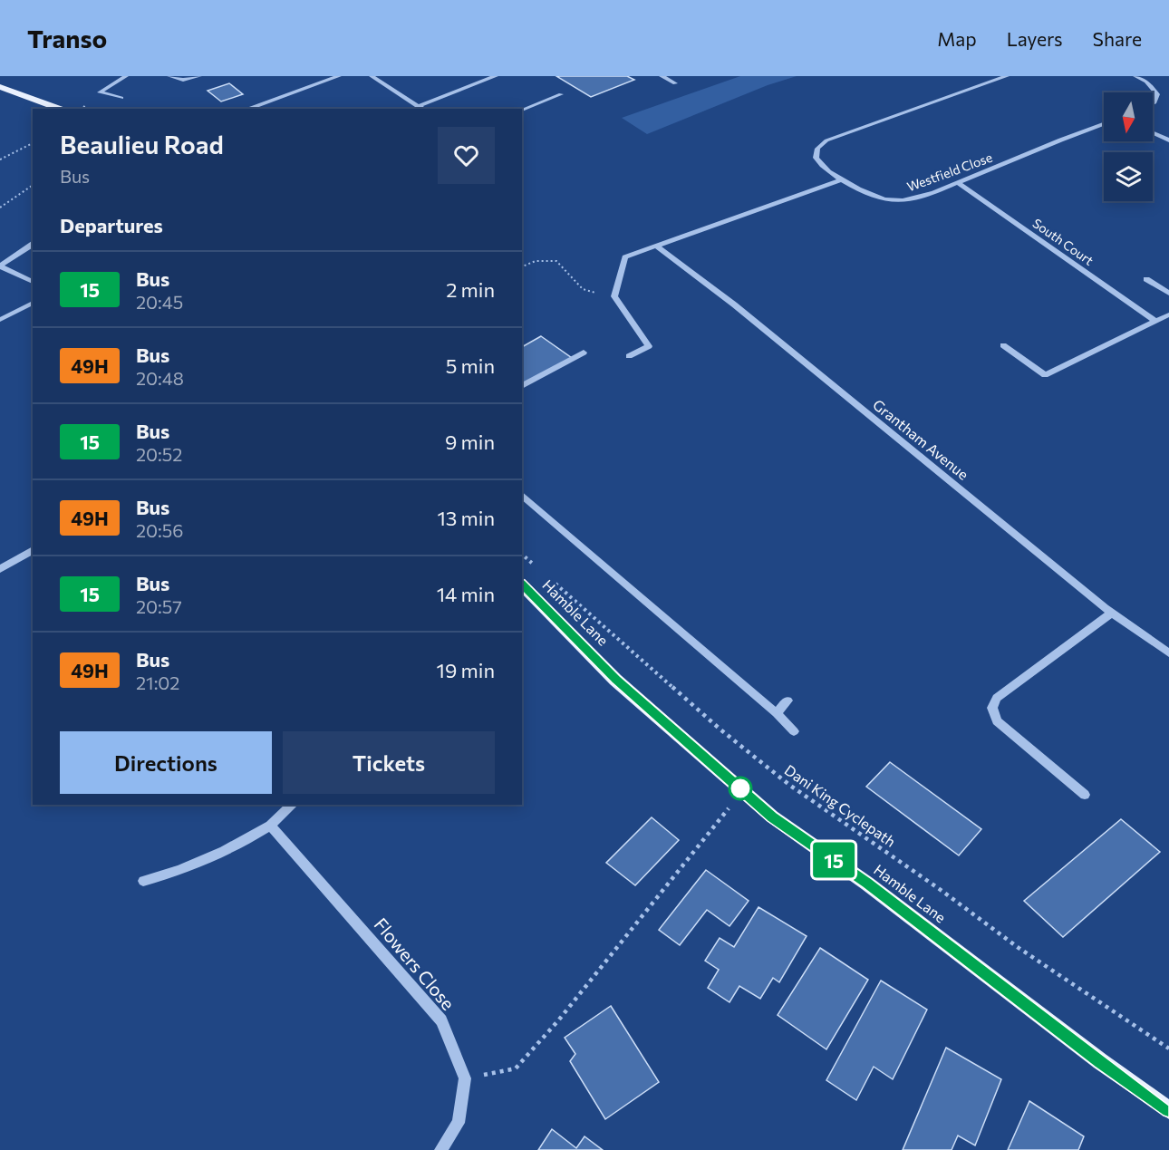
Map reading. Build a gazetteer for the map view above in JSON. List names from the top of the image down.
{
  "streets": {
    "main road": ["Hamble Lane"],
    "street": [
      "Westfield Close",
      "South Court",
      "Grantham Avenue",
      "Flowers Close"
    ],
    "path": ["Dani King Cyclepath"]
  },
  "crossings": [
    ["Westfield Close", "South Court"]
  ],
  "lines": ["bus line 15"],
  "north": "bottom",
  "page": {
    "header": "Transo",
    "nav": ["Map", "Layers", "Share"],
    "on_map": "15",
    "heading": [
      ["Beaulieu Road", "Bus"],
      "Departures"
    ],
    "list": [
      {
        "mark": "15",
        "name": "Bus",
        "note": "20:45",
        "value": "2 min"
      },
      {
        "mark": "49H",
        "name": "Bus",
        "note": "20:48",
        "value": "5 min"
      },
      {
        "mark": "15",
        "name": "Bus",
        "note": "20:52",
        "value": "9 min"
      },
      {
        "mark": "49H",
        "name": "Bus",
        "note": "20:56",
        "value": "13 min"
      },
      {
        "mark": "15",
        "name": "Bus",
        "note": "20:57",
        "value": "14 min"
      },
      {
        "mark": "49H",
        "name": "Bus",
        "note": "21:02",
        "value": "19 min"
      }
    ],
    "buttons": ["Directions", "Tickets"]
  }
}
